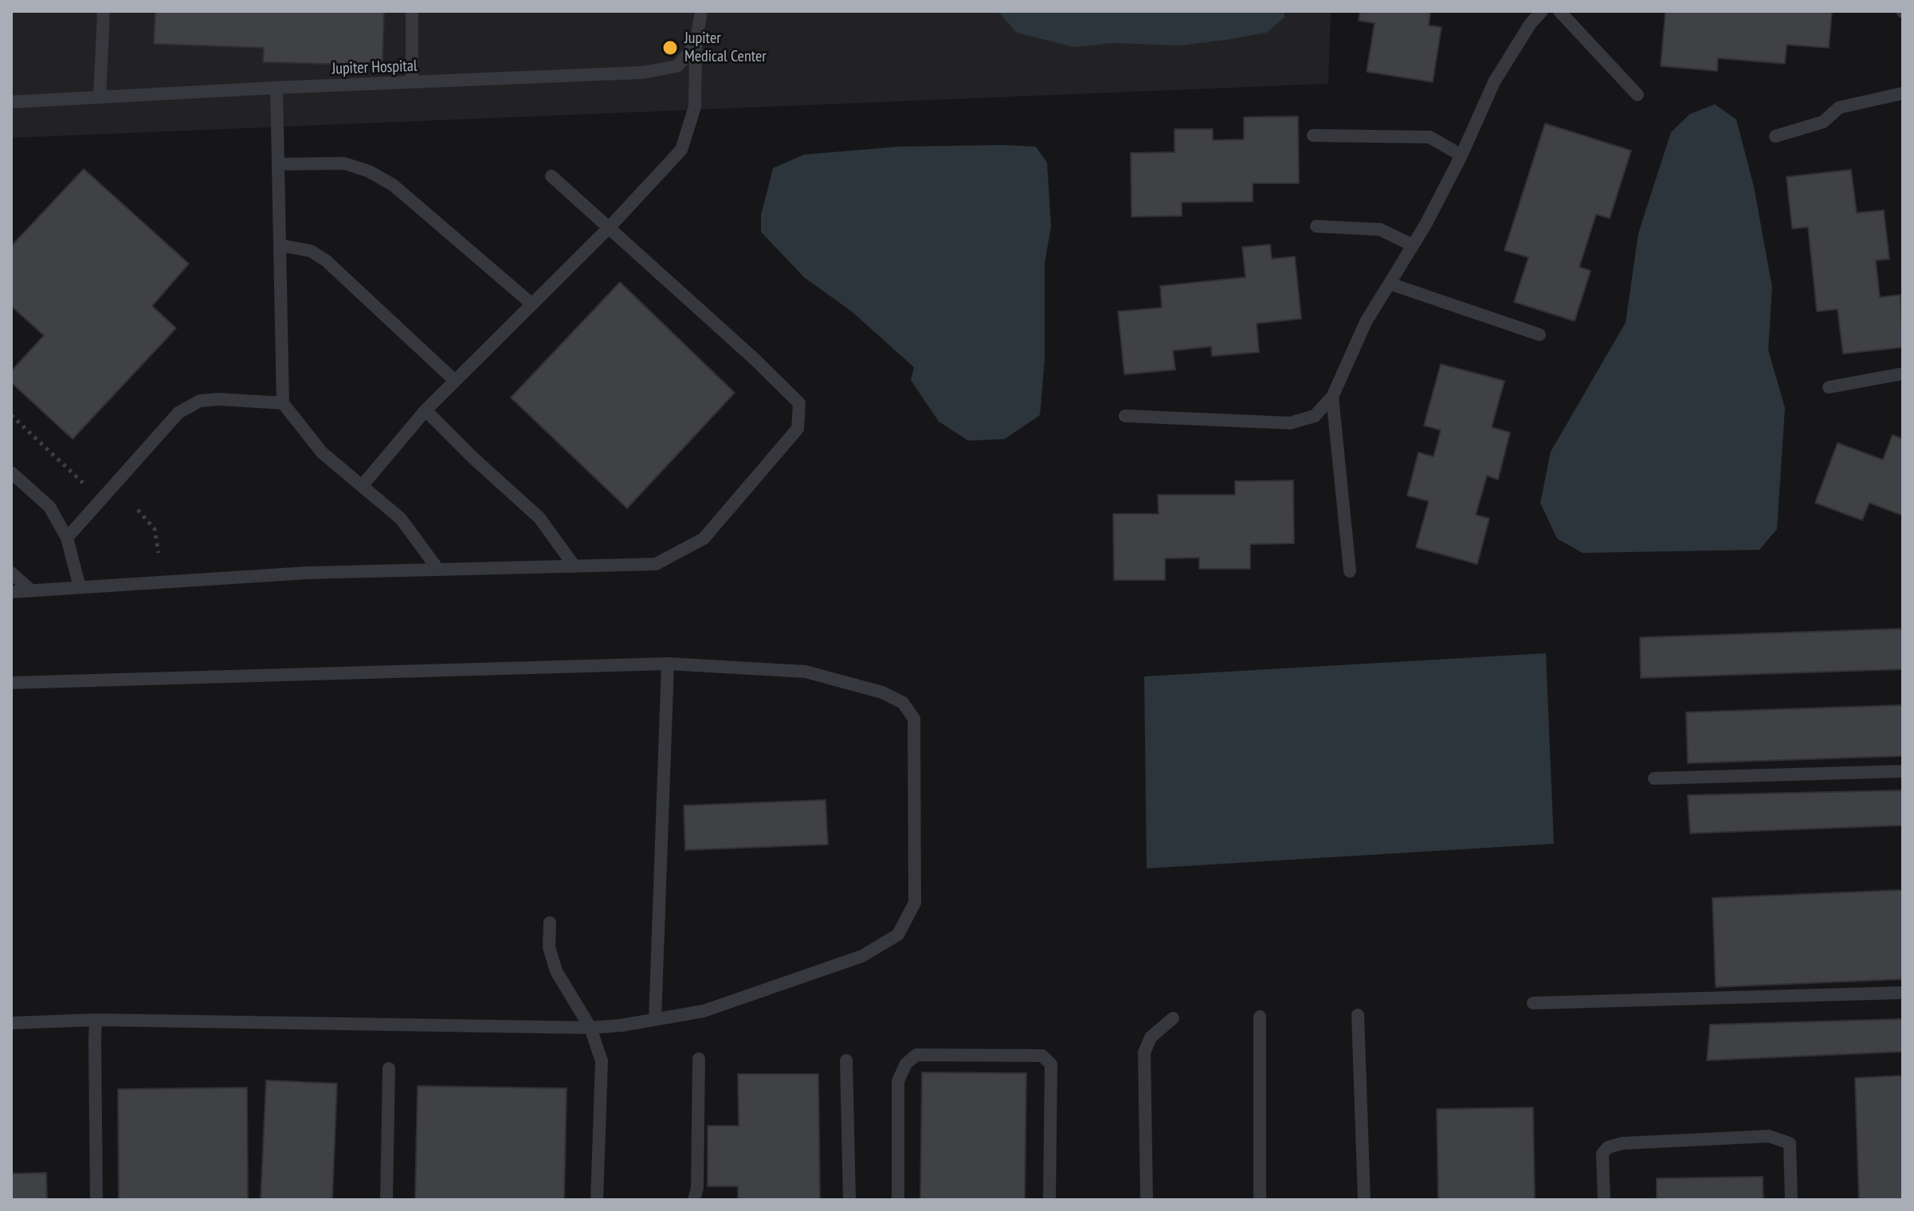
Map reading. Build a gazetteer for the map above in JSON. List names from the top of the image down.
{
  "streets": {
    "lane": ["Jupiter Hospital"]
  },
  "places": ["Jupiter Medical Center"]
}
